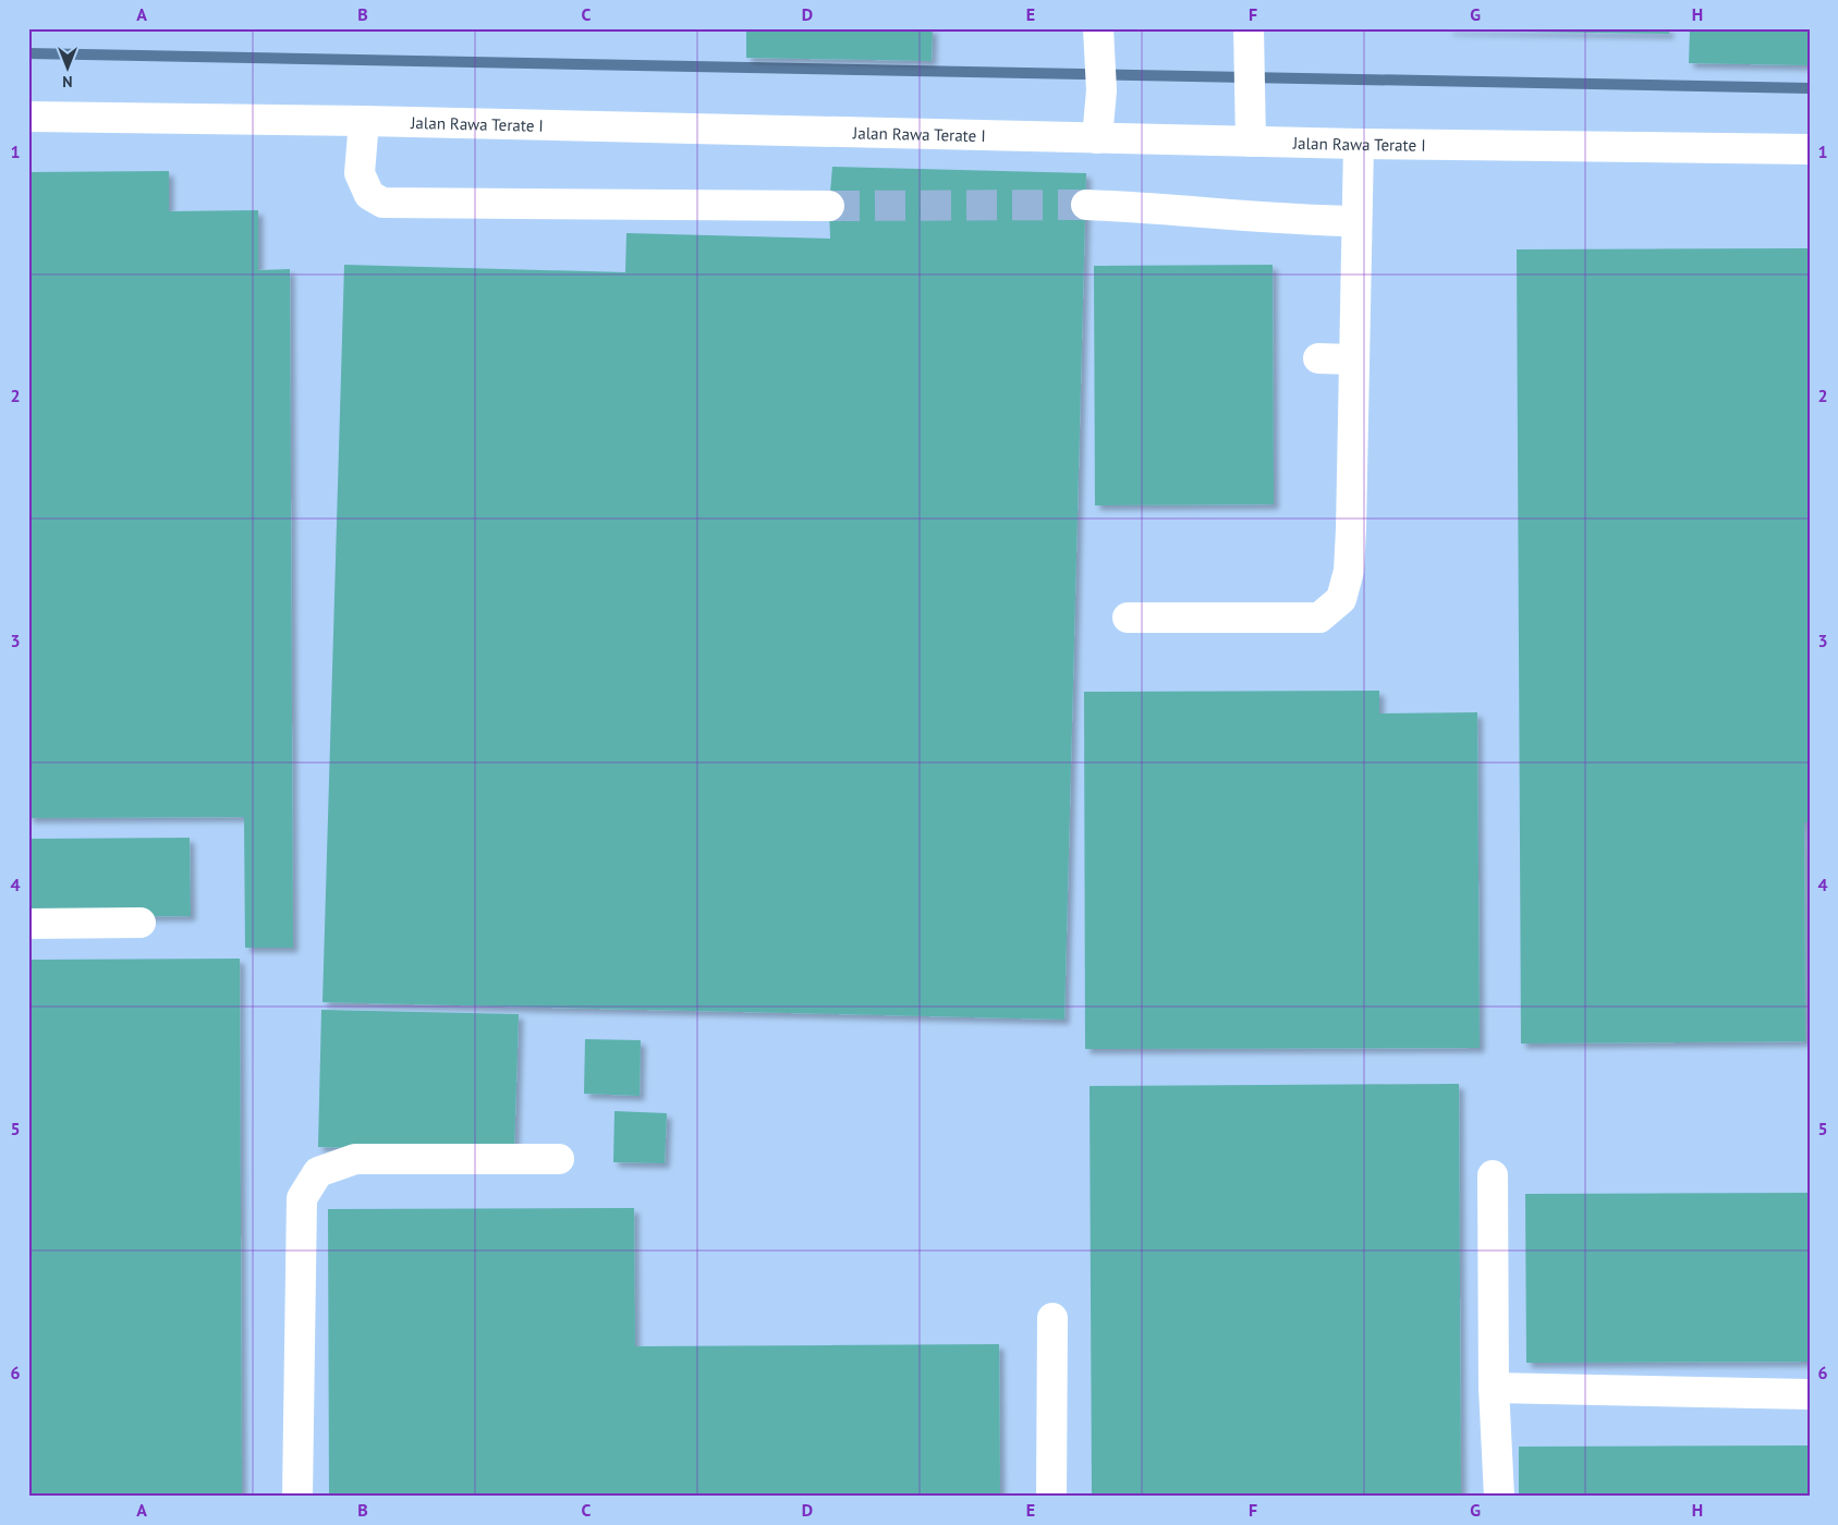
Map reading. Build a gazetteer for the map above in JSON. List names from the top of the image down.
{
  "streets": {
    "street": ["Jalan Rawa Terate I"]
  },
  "north": "bottom",
  "grid": {
    "columns": [
      "A",
      "B",
      "C",
      "D",
      "E",
      "F",
      "G",
      "H"
    ],
    "rows": [
      "1",
      "2",
      "3",
      "4",
      "5",
      "6"
    ]
  }
}
